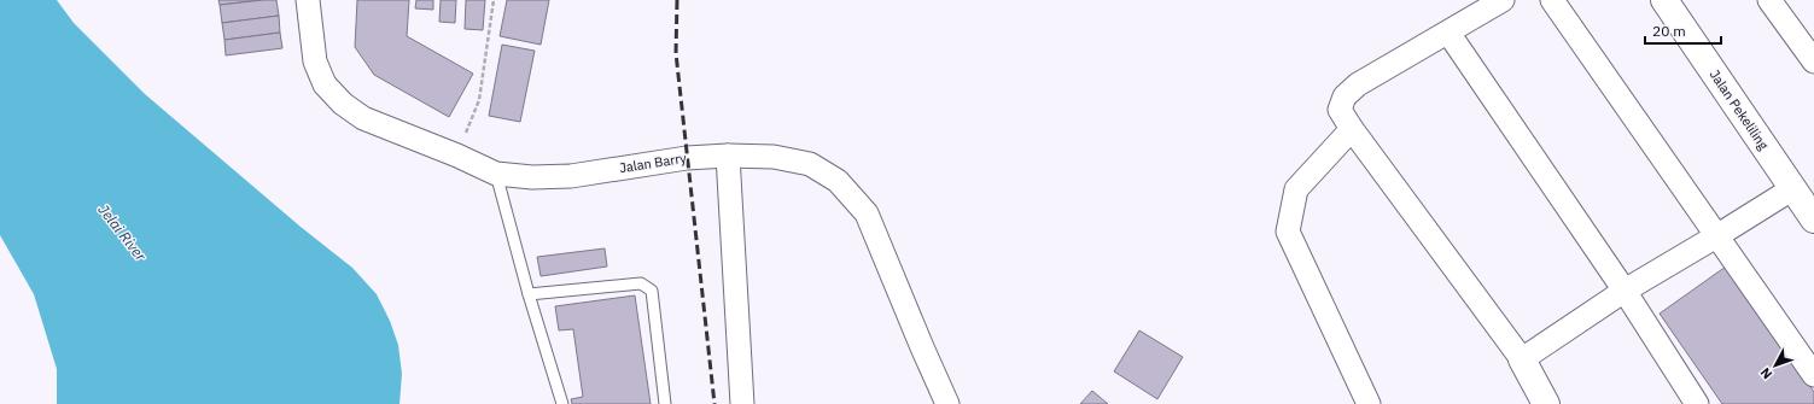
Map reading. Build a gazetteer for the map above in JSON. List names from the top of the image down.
{
  "streets": {
    "street": ["Jalan Pekeliling", "Jalan Barry"]
  },
  "water": ["Jelai River"],
  "scale_bar": "20 m",
  "north": "bottom left"
}
